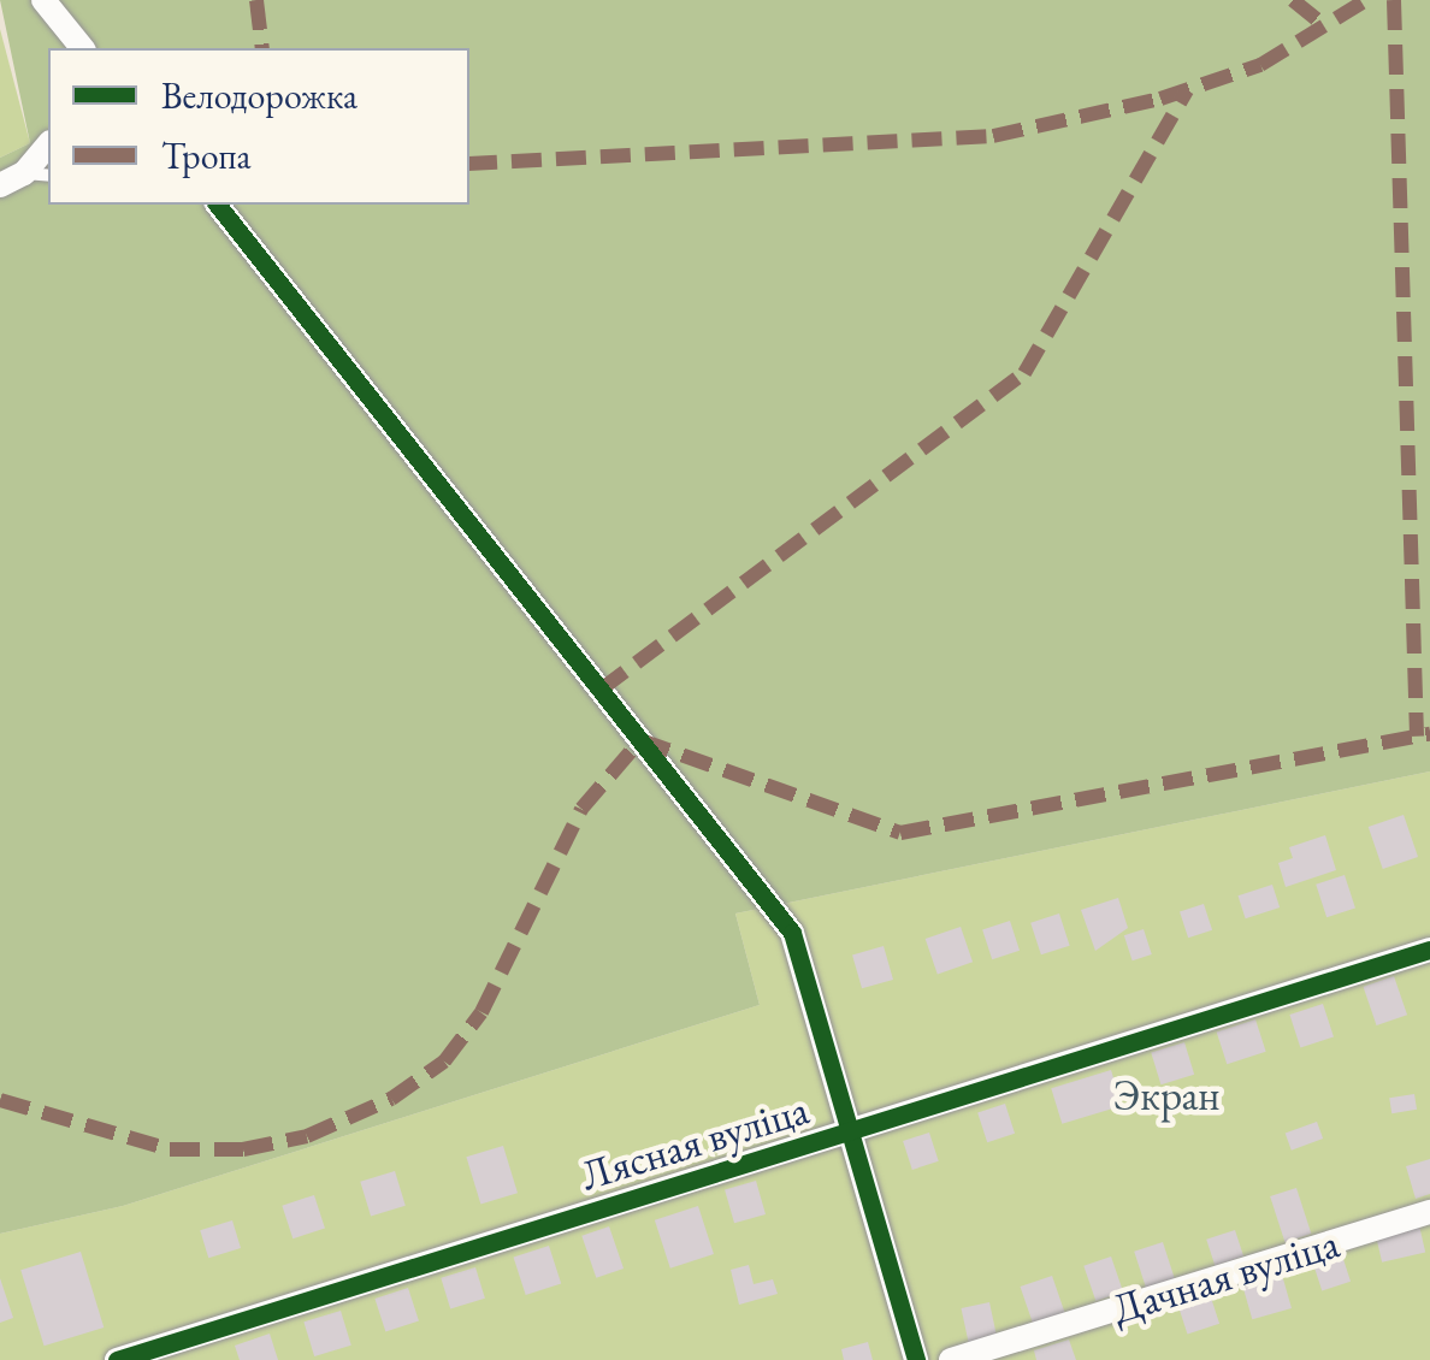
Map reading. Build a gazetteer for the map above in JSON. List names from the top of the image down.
{
  "streets": {
    "street": ["Лясная вуліца", "Дачная вуліца"]
  },
  "parks": ["Экран"],
  "legend": ["Велодорожка", "Тропа"]
}
